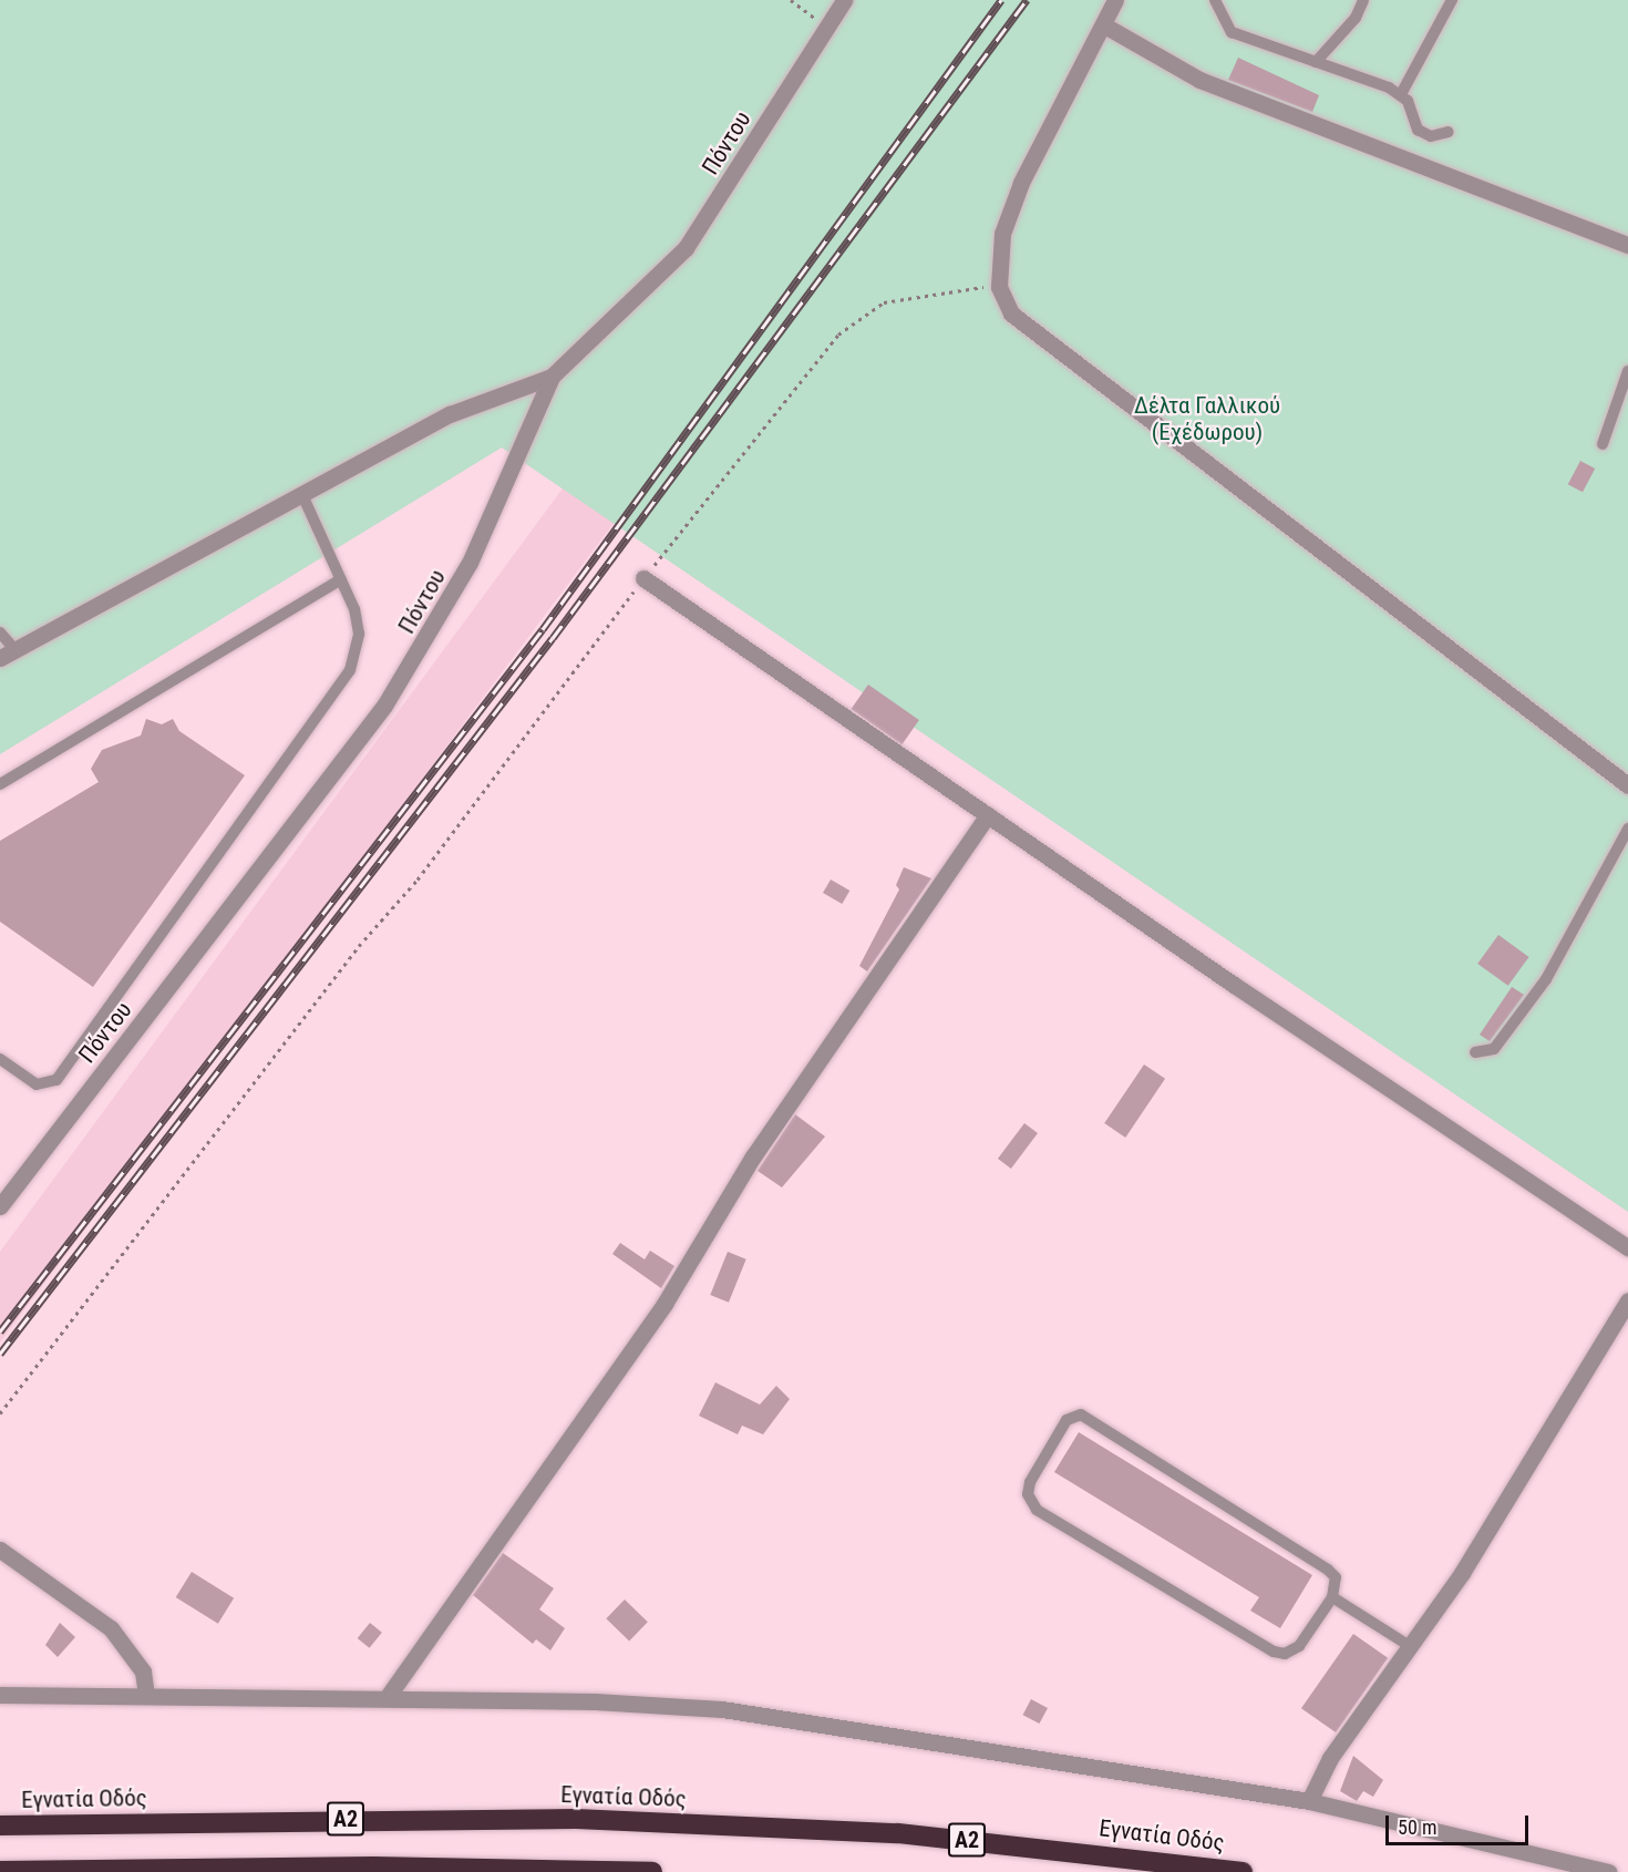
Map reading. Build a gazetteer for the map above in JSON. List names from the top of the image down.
{
  "streets": {
    "highway": ["Εγνατία Οδός", "Α2"],
    "street": ["Πόντου"]
  },
  "parks": ["Δέλτα Γαλλικού (Εχέδωρου)"],
  "scale_bar": "50 m"
}
